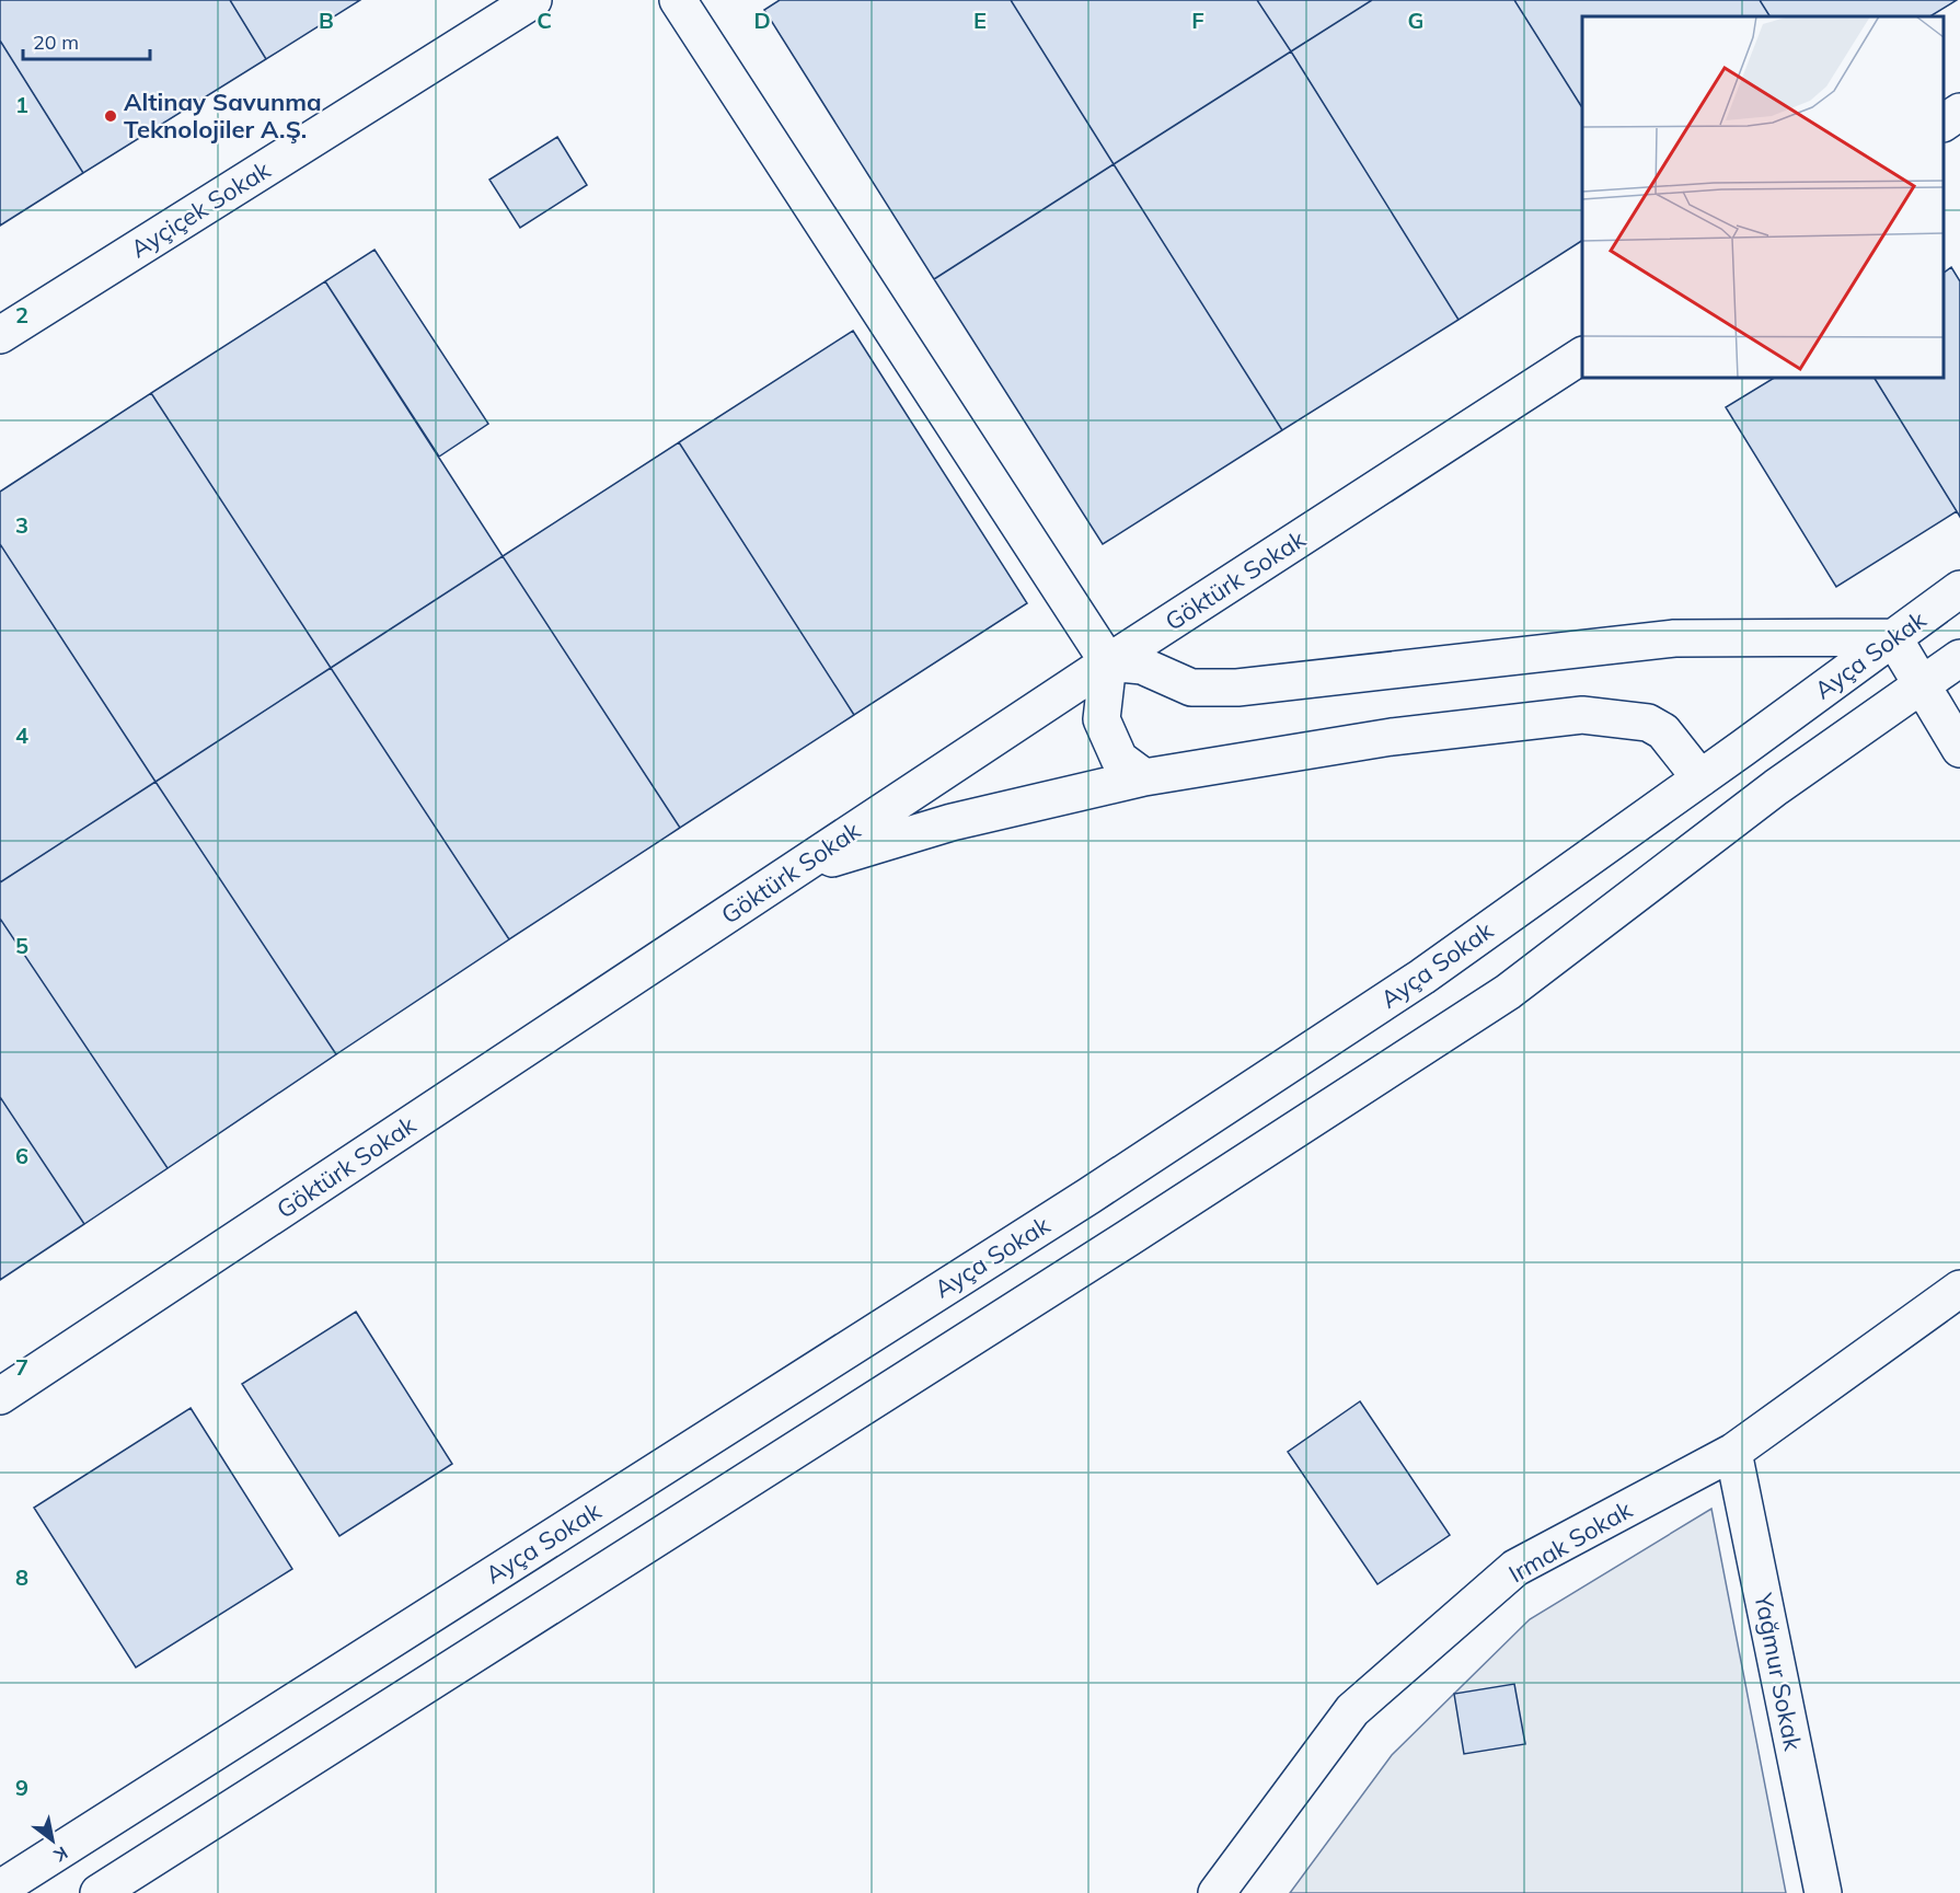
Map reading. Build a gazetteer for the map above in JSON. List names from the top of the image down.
{
  "streets": {
    "street": [
      "Ayçiçek Sokak",
      "Göktürk Sokak",
      "Ayça Sokak",
      "Irmak Sokak",
      "Yağmur Sokak"
    ]
  },
  "crossings": [
    ["Irmak Sokak", "Yağmur Sokak"]
  ],
  "places": ["Altinay Savunma Teknolojiler A.Ş."],
  "scale_bar": "20 m",
  "north": "bottom right",
  "grid": {
    "columns": [
      "B",
      "C",
      "D",
      "E",
      "F",
      "G"
    ],
    "rows": [
      "1",
      "2",
      "3",
      "4",
      "5",
      "6",
      "7",
      "8",
      "9"
    ]
  }
}
